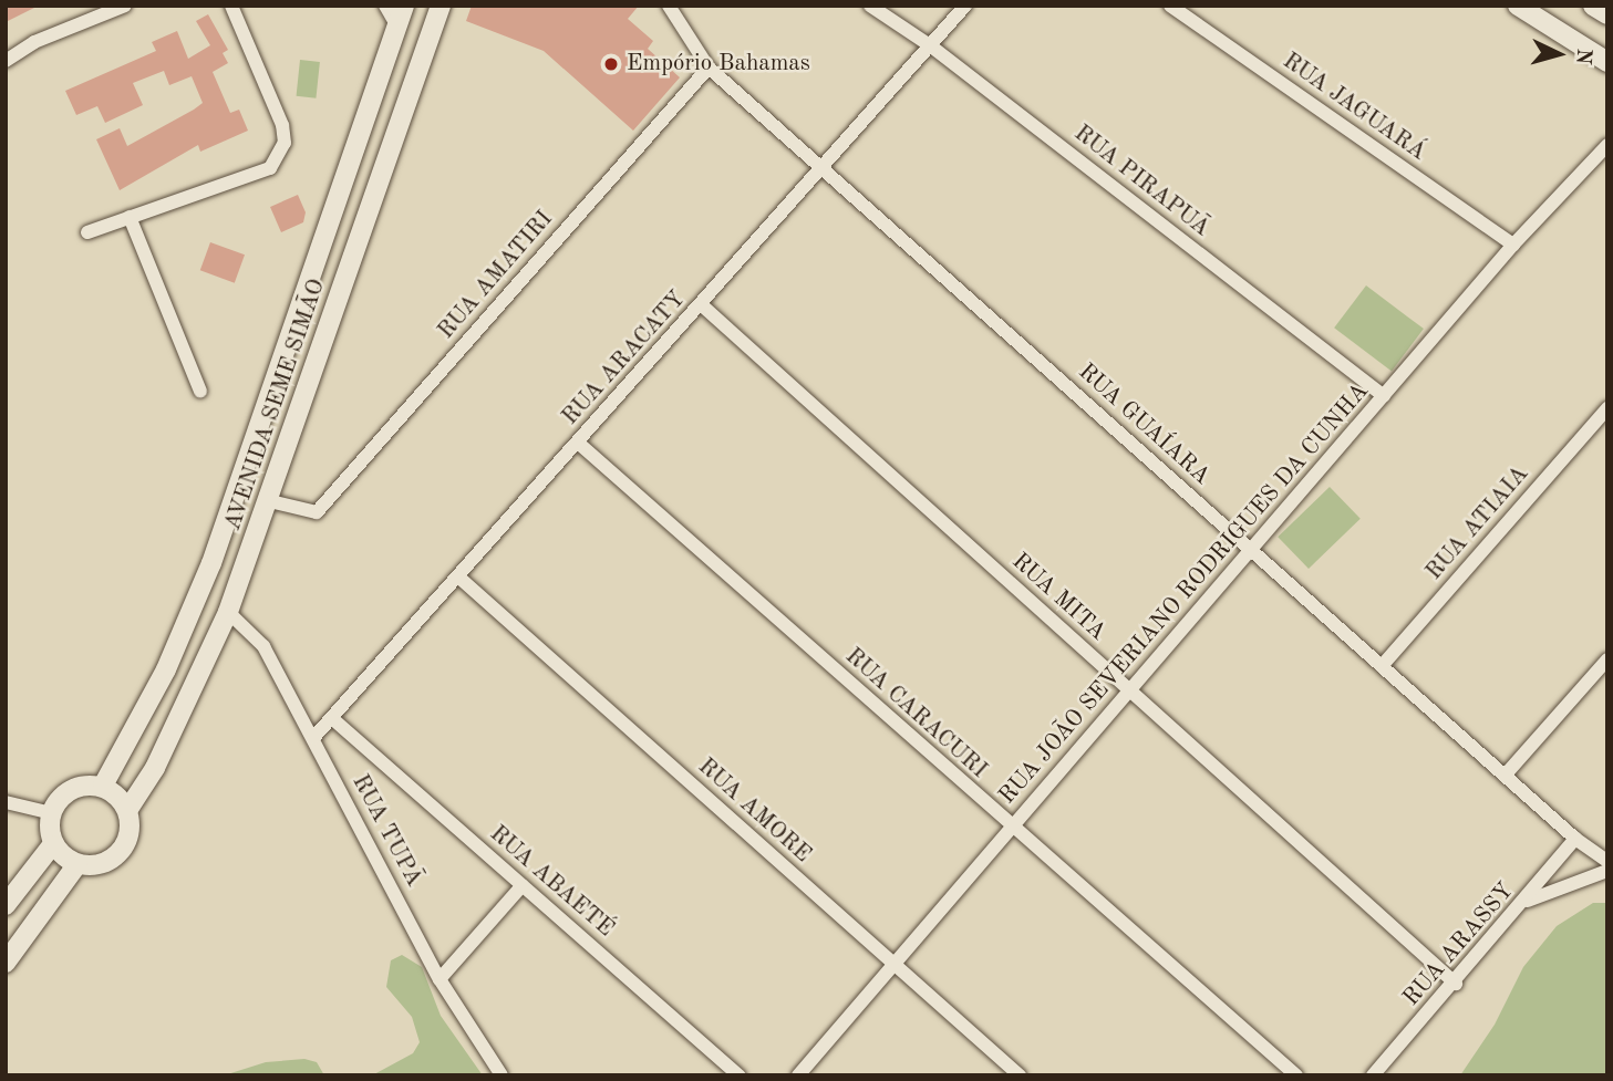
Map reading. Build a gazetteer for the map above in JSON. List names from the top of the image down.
{
  "streets": {
    "main road": ["AVENIDA SEME SIMÃO"],
    "street": [
      "RUA JAGUARÁ",
      "RUA PIRAPUÃ",
      "RUA AMATIRI",
      "RUA ARACATY",
      "RUA GUAÍARA",
      "RUA ATIAIA",
      "RUA JOÃO SEVERIANO RODRIGUES DA CUNHA",
      "RUA MITA",
      "RUA CARACURI",
      "RUA AMORE",
      "RUA TUPÃ",
      "RUA ABAETÉ",
      "RUA ARASSY"
    ]
  },
  "crossings": [
    ["RUA JAGUARÁ", "RUA JOÃO SEVERIANO RODRIGUES DA CUNHA"],
    ["RUA PIRAPUÃ", "RUA ARACATY"],
    ["RUA PIRAPUÃ", "RUA JOÃO SEVERIANO RODRIGUES DA CUNHA"],
    ["RUA AMATIRI", "AVENIDA SEME SIMÃO"],
    ["RUA AMATIRI", "RUA GUAÍARA"],
    ["RUA ARACATY", "RUA GUAÍARA"],
    ["RUA ARACATY", "RUA MITA"],
    ["RUA ARACATY", "RUA CARACURI"],
    ["RUA ARACATY", "RUA AMORE"],
    ["RUA ARACATY", "RUA TUPÃ"],
    ["RUA ARACATY", "RUA ABAETÉ"],
    ["AVENIDA SEME SIMÃO", "RUA TUPÃ"],
    ["RUA GUAÍARA", "RUA ATIAIA"],
    ["RUA GUAÍARA", "RUA JOÃO SEVERIANO RODRIGUES DA CUNHA"],
    ["RUA GUAÍARA", "RUA ARASSY"],
    ["RUA JOÃO SEVERIANO RODRIGUES DA CUNHA", "RUA MITA"],
    ["RUA JOÃO SEVERIANO RODRIGUES DA CUNHA", "RUA CARACURI"],
    ["RUA JOÃO SEVERIANO RODRIGUES DA CUNHA", "RUA AMORE"],
    ["RUA MITA", "RUA ARASSY"]
  ],
  "places": ["Empório Bahamas"],
  "north": "right"
}
